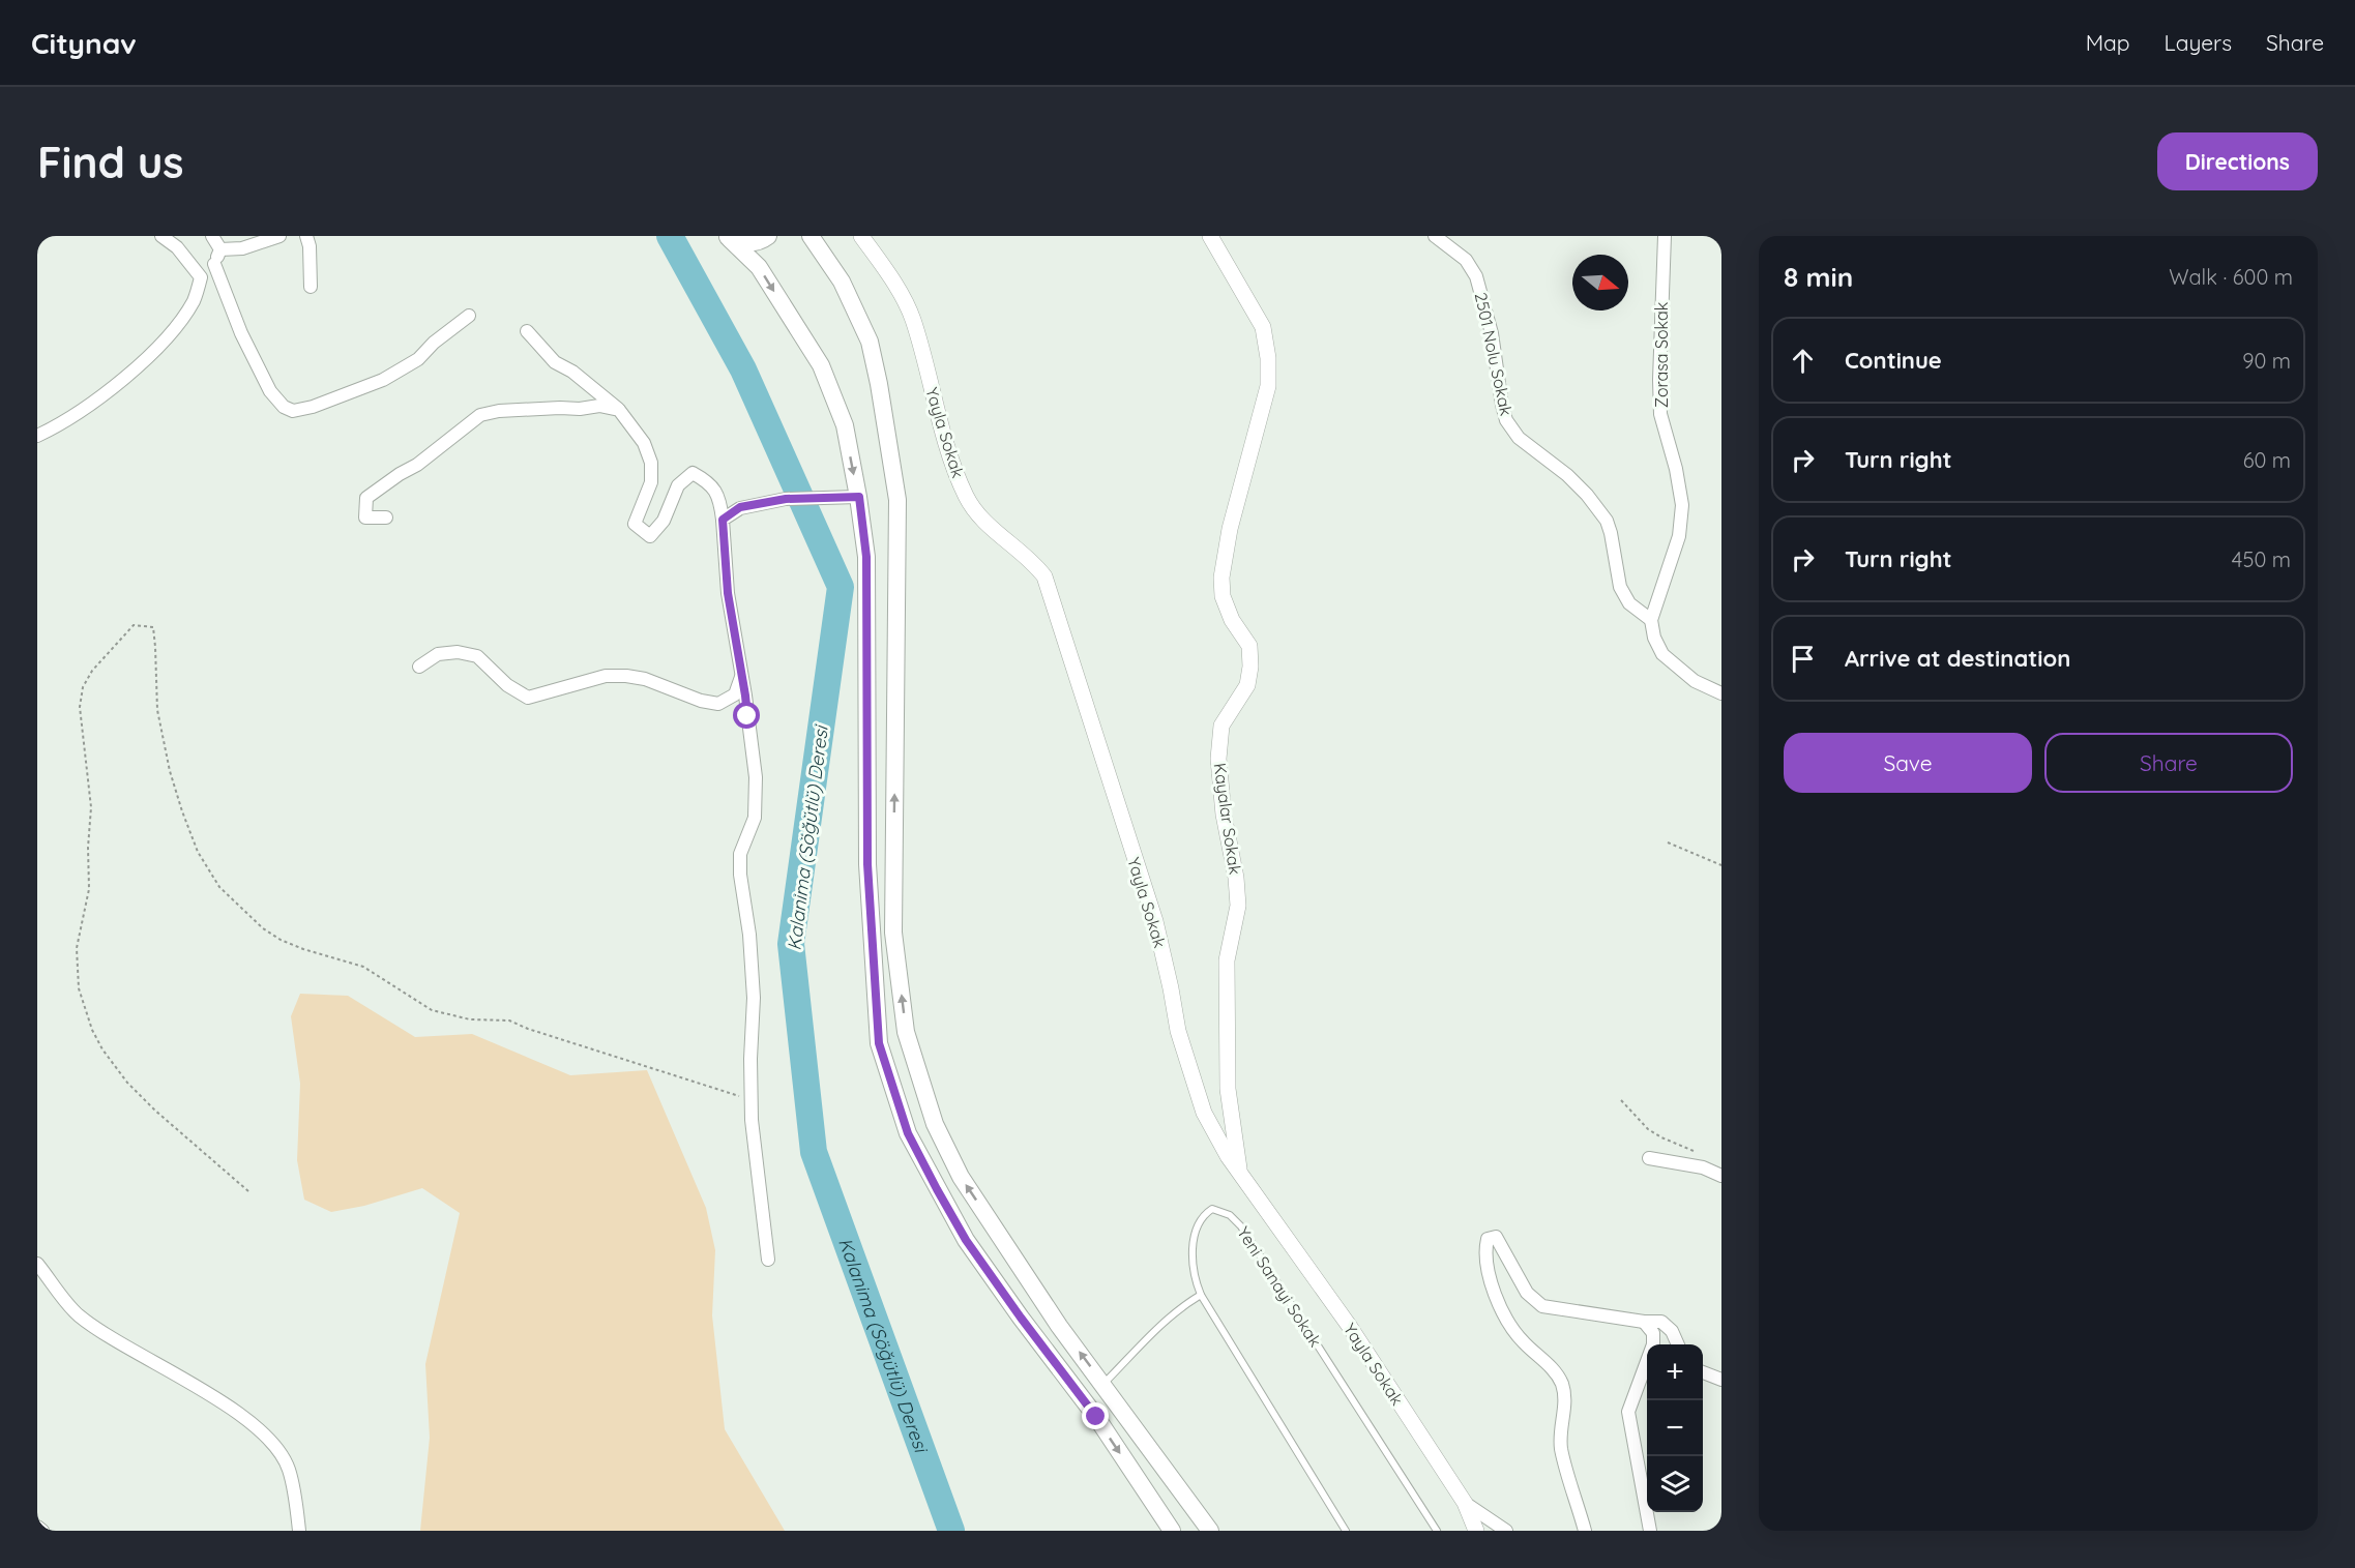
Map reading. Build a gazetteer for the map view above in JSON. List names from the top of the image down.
{
  "streets": {
    "street": [
      "2501 Nolu Sokak",
      "Zorasa Sokak",
      "Yayla Sokak",
      "Kayalar Sokak"
    ],
    "lane": ["Yeni Sanayi Sokak"]
  },
  "crossings": [
    ["2501 Nolu Sokak", "Zorasa Sokak"],
    ["Yayla Sokak", "Kayalar Sokak"]
  ],
  "water": ["Kalanima (Söğütlü) Deresi"],
  "north": "right",
  "page": {
    "header": "Citynav",
    "nav": ["Map", "Layers", "Share"],
    "buttons": [
      "Directions",
      ["Save", "Share"]
    ],
    "title": "Find us",
    "heading": ["8 min", "Walk · 600 m"],
    "list": [
      ["Continue", "90 m"],
      ["Turn right", "60 m"],
      ["Turn right", "450 m"],
      "Arrive at destination"
    ],
    "map_buttons": ["+", "−"]
  }
}
